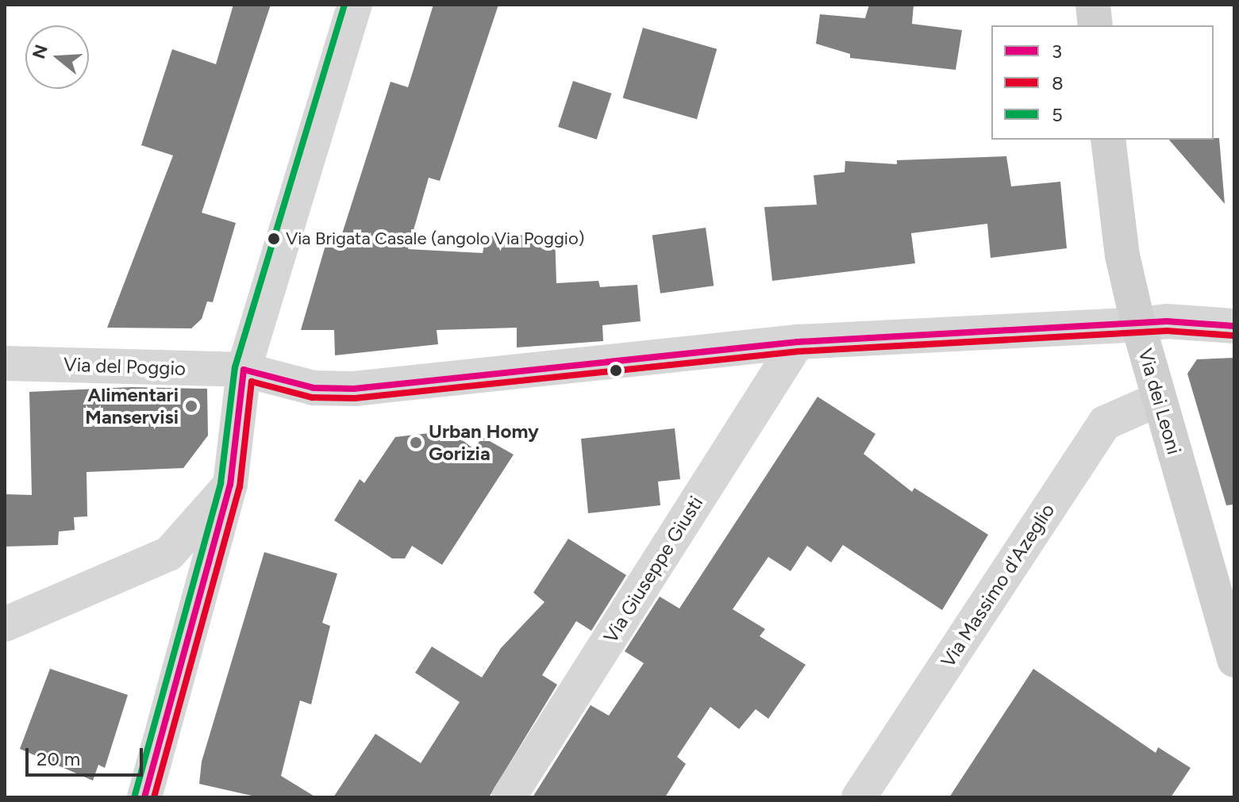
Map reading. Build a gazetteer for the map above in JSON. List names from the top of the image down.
{
  "streets": {
    "main road": ["Via dei Leoni"],
    "street": ["Via del Poggio", "Via Giuseppe Giusti", "Via Massimo d'Azeglio"]
  },
  "crossings": [
    ["Via del Poggio", "Via dei Leoni"],
    ["Via del Poggio", "Via Giuseppe Giusti"],
    ["Via dei Leoni", "Via Massimo d'Azeglio"]
  ],
  "places": ["Via Brigata Casale (angolo Via Poggio)", "Alimentari Manservisi", "Urban Homy Gorizia"],
  "lines": ["transit line 5", "transit line 3", "transit line 8"],
  "legend": ["3", "8", "5"],
  "scale_bar": "20 m",
  "north": "left"
}
